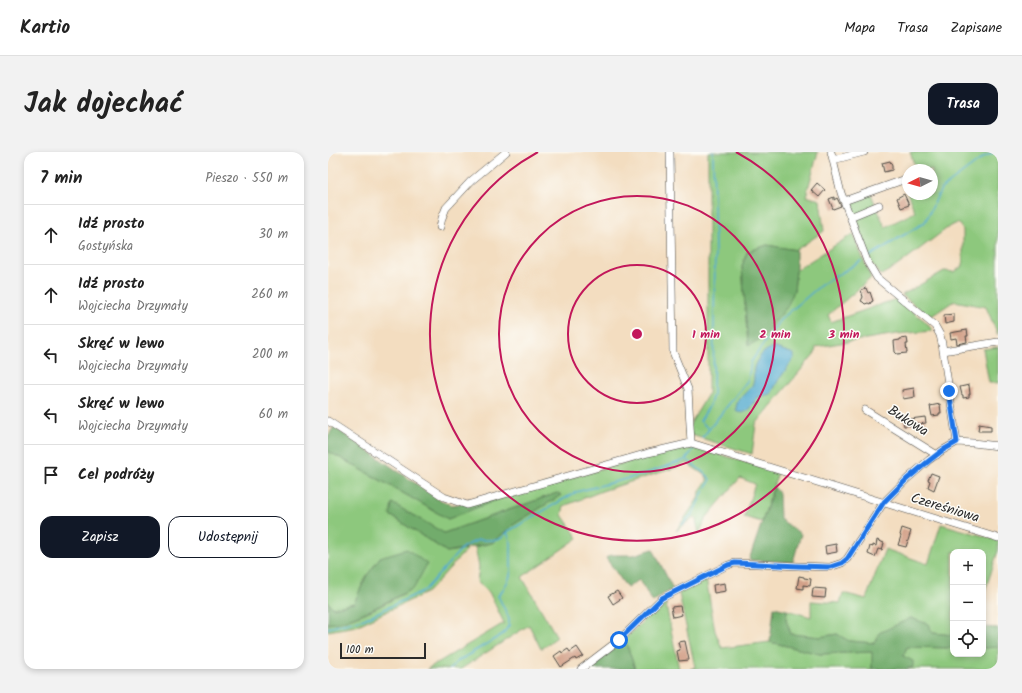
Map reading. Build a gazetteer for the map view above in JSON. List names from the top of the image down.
{
  "streets": {
    "street": ["Bukowa", "Czereśniowa"]
  },
  "scale_bar": "100 m",
  "north": "left",
  "page": {
    "header": "Kartio",
    "nav": ["Mapa", "Trasa", "Zapisane"],
    "title": "Jak dojechać",
    "buttons": [
      "Trasa",
      ["Zapisz", "Udostępnij"]
    ],
    "heading": ["7 min", "Pieszo · 550 m"],
    "list": [
      ["Idź prosto", "Gostyńska", "30 m"],
      ["Idź prosto", "Wojciecha Drzymały", "260 m"],
      ["Skręć w lewo", "Wojciecha Drzymały", "200 m"],
      ["Skręć w lewo", "Wojciecha Drzymały", "60 m"],
      "Cel podróży"
    ],
    "map_buttons": ["+", "−"],
    "scale": "100 m"
  },
  "rings": ["1 min", "2 min", "3 min"]
}
